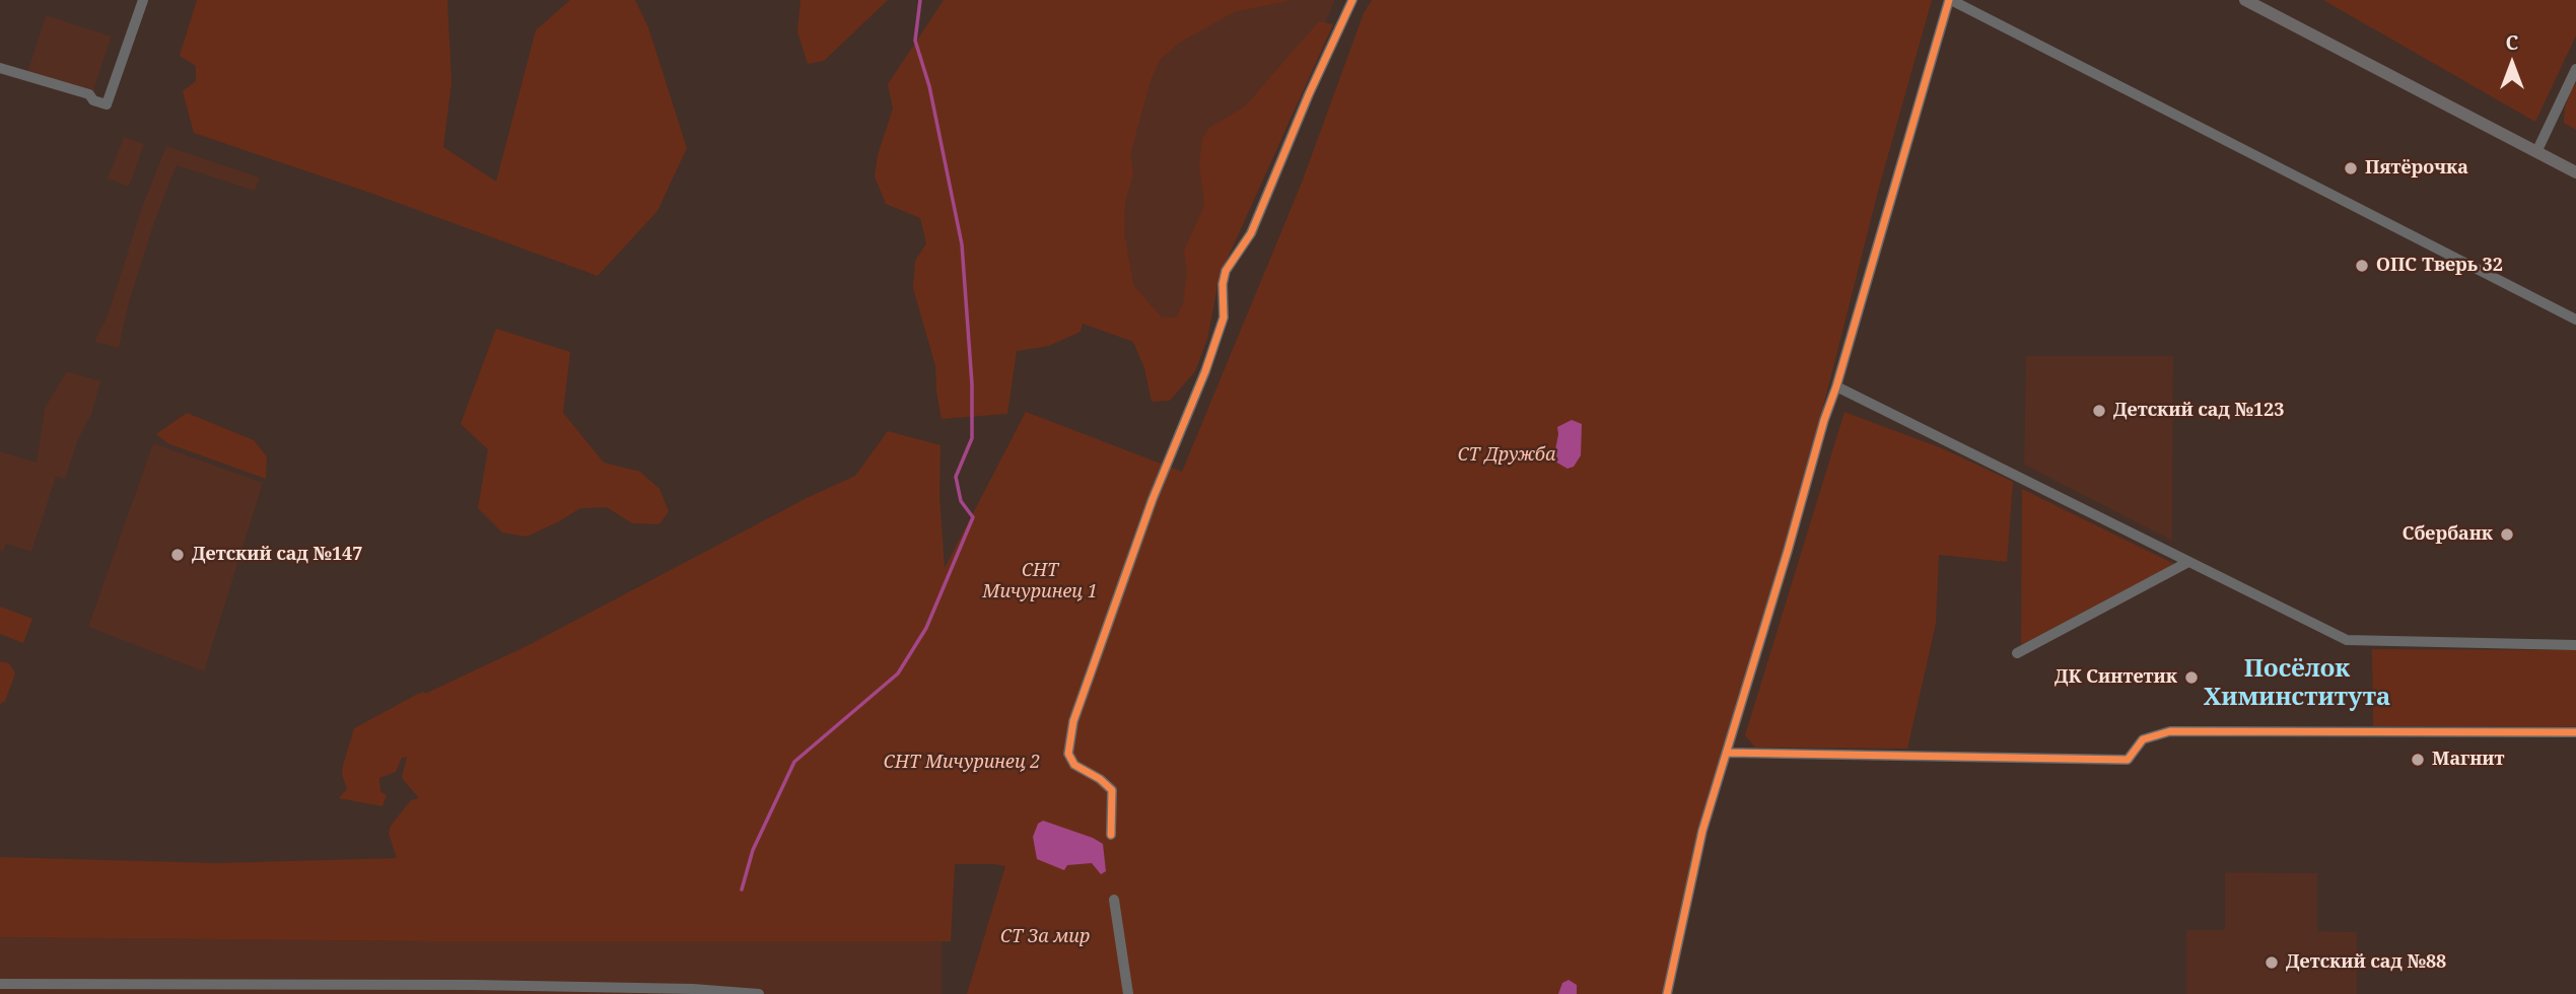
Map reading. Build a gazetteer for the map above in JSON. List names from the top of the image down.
{
  "districts": ["Посёлок Химинститута"],
  "parks": [
    "СТ Дружба",
    "СНТ Мичуринец 1",
    "СНТ Мичуринец 2",
    "СТ За мир"
  ],
  "places": [
    "Пятёрочка",
    "ОПС Тверь 32",
    "Детский сад №123",
    "Сбербанк",
    "Детский сад №147",
    "ДК Синтетик",
    "Магнит",
    "Детский сад №88"
  ],
  "north": "top"
}
